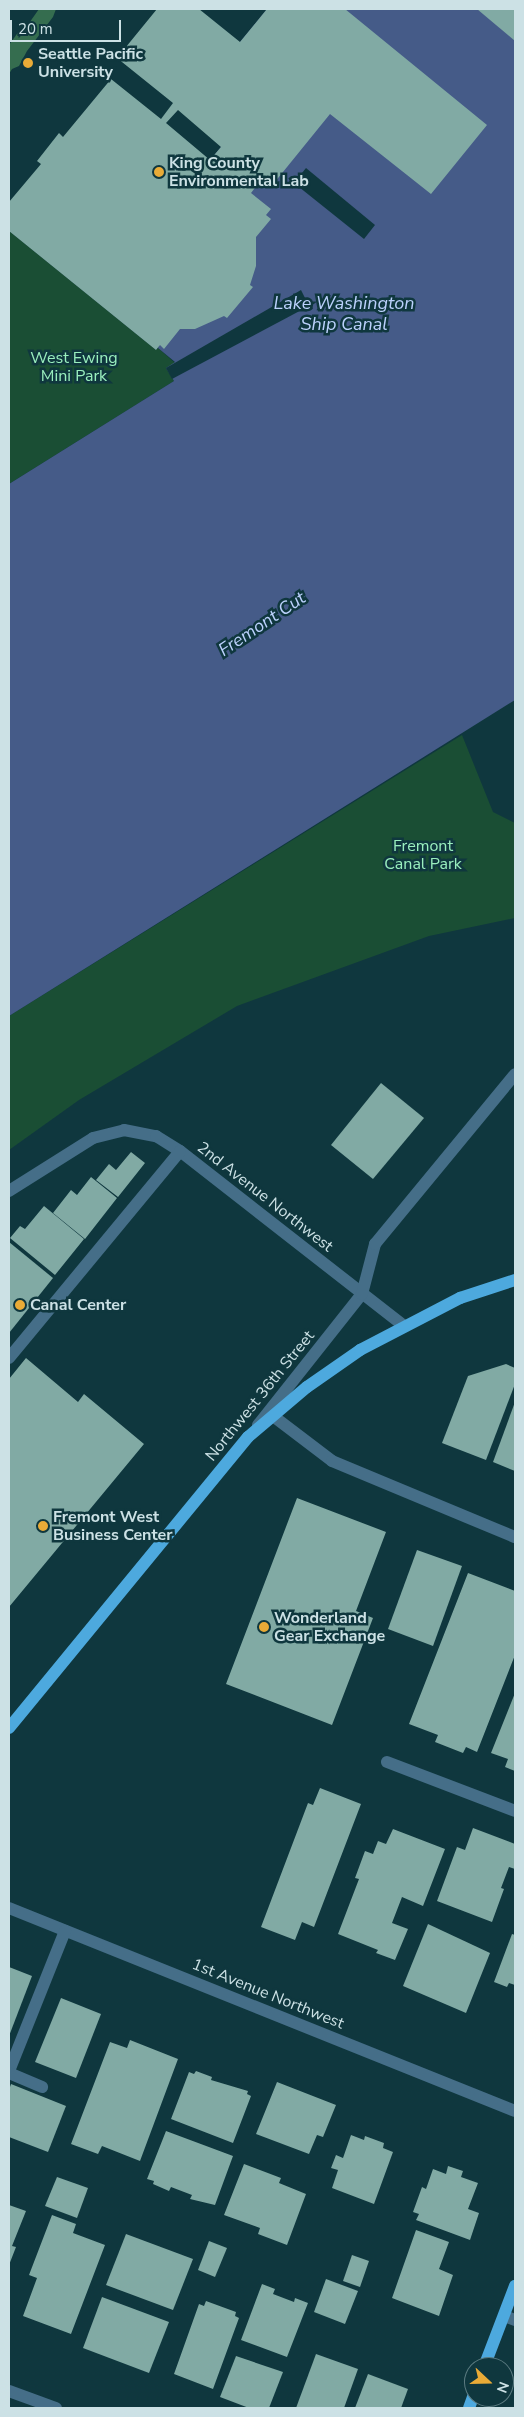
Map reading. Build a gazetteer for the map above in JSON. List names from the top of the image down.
{
  "streets": {
    "main road": ["Northwest 36th Street"],
    "street": ["2nd Avenue Northwest", "1st Avenue Northwest"]
  },
  "crossings": [
    ["2nd Avenue Northwest", "Northwest 36th Street"]
  ],
  "water": ["Lake Washington Ship Canal", "Fremont Cut"],
  "parks": ["West Ewing Mini Park", "Fremont Canal Park"],
  "places": [
    "Seattle Pacific University",
    "King County Environmental Lab",
    "Canal Center",
    "Fremont West Business Center",
    "Wonderland Gear Exchange"
  ],
  "scale_bar": "20 m",
  "north": "right"
}
